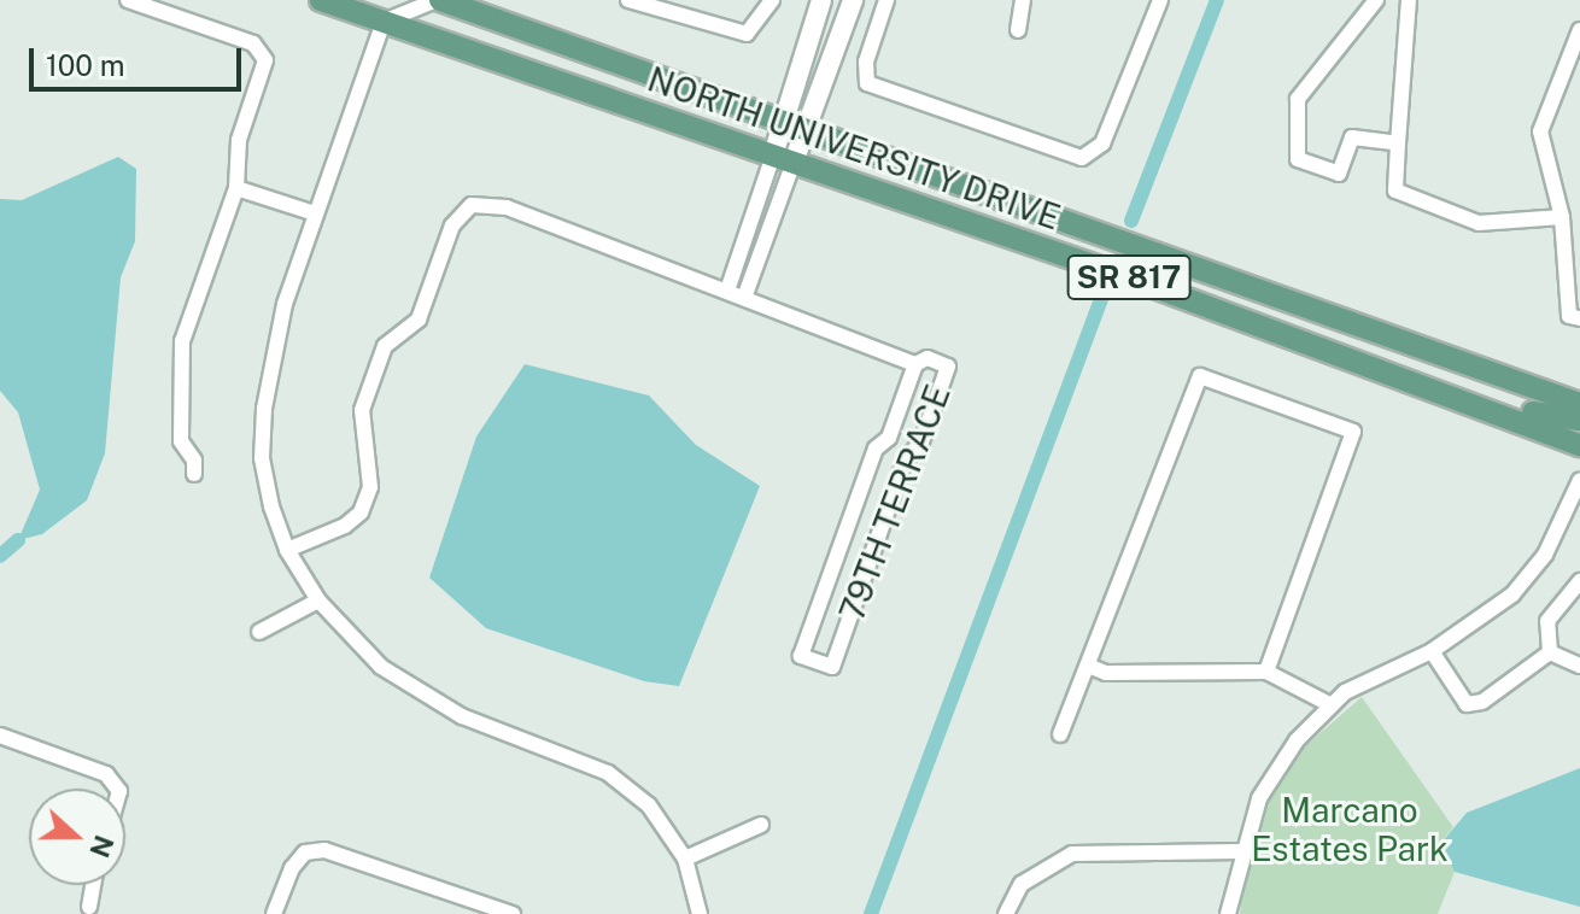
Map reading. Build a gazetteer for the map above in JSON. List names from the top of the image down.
{
  "streets": {
    "main road": ["NORTH UNIVERSITY DRIVE", "SR 817"],
    "street": ["79TH TERRACE"]
  },
  "parks": ["Marcano Estates Park"],
  "scale_bar": "100 m",
  "north": "right"
}
